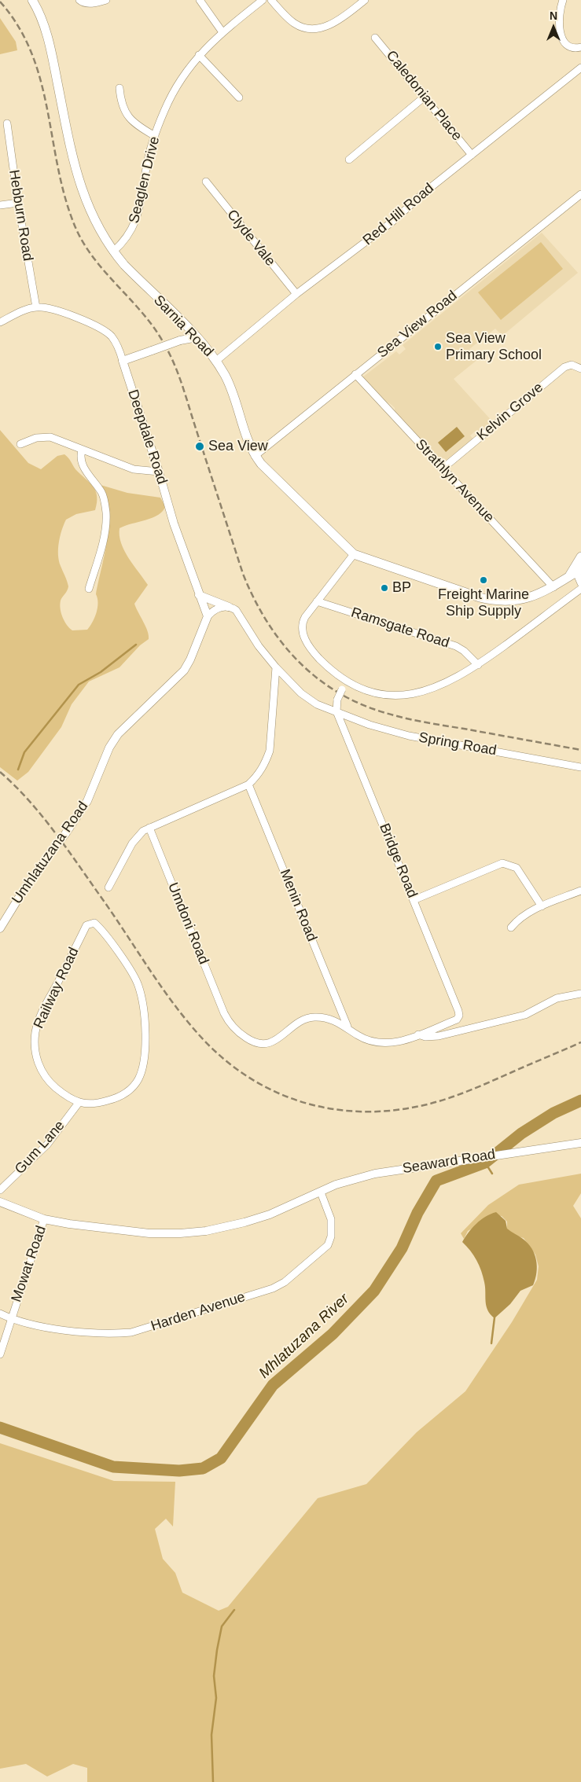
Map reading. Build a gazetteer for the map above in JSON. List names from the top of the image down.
{
  "streets": {
    "main road": ["Sarnia Road"],
    "street": [
      "Caledonian Place",
      "Seaglen Drive",
      "Red Hill Road",
      "Hebburn Road",
      "Clyde Vale",
      "Sea View Road",
      "Kelvin Grove",
      "Deepdale Road",
      "Strathlyn Avenue",
      "Ramsgate Road",
      "Spring Road",
      "Umhlatuzana Road",
      "Bridge Road",
      "Menin Road",
      "Umdoni Road",
      "Railway Road",
      "Gum Lane",
      "Seaward Road",
      "Mowat Road",
      "Harden Avenue"
    ]
  },
  "crossings": [
    ["Caledonian Place", "Red Hill Road"],
    ["Seaglen Drive", "Sarnia Road"],
    ["Red Hill Road", "Clyde Vale"],
    ["Red Hill Road", "Sarnia Road"],
    ["Hebburn Road", "Deepdale Road"],
    ["Sea View Road", "Sarnia Road"],
    ["Sea View Road", "Strathlyn Avenue"],
    ["Sarnia Road", "Strathlyn Avenue"],
    ["Kelvin Grove", "Strathlyn Avenue"],
    ["Deepdale Road", "Umhlatuzana Road"],
    ["Spring Road", "Bridge Road"],
    ["Menin Road", "Umdoni Road"],
    ["Railway Road", "Gum Lane"],
    ["Seaward Road", "Harden Avenue"],
    ["Mowat Road", "Harden Avenue"]
  ],
  "water": ["Mhlatuzana River"],
  "places": [
    "Sea View Primary School",
    "Sea View",
    "Freight Marine Ship Supply",
    "BP"
  ],
  "north": "top"
}
